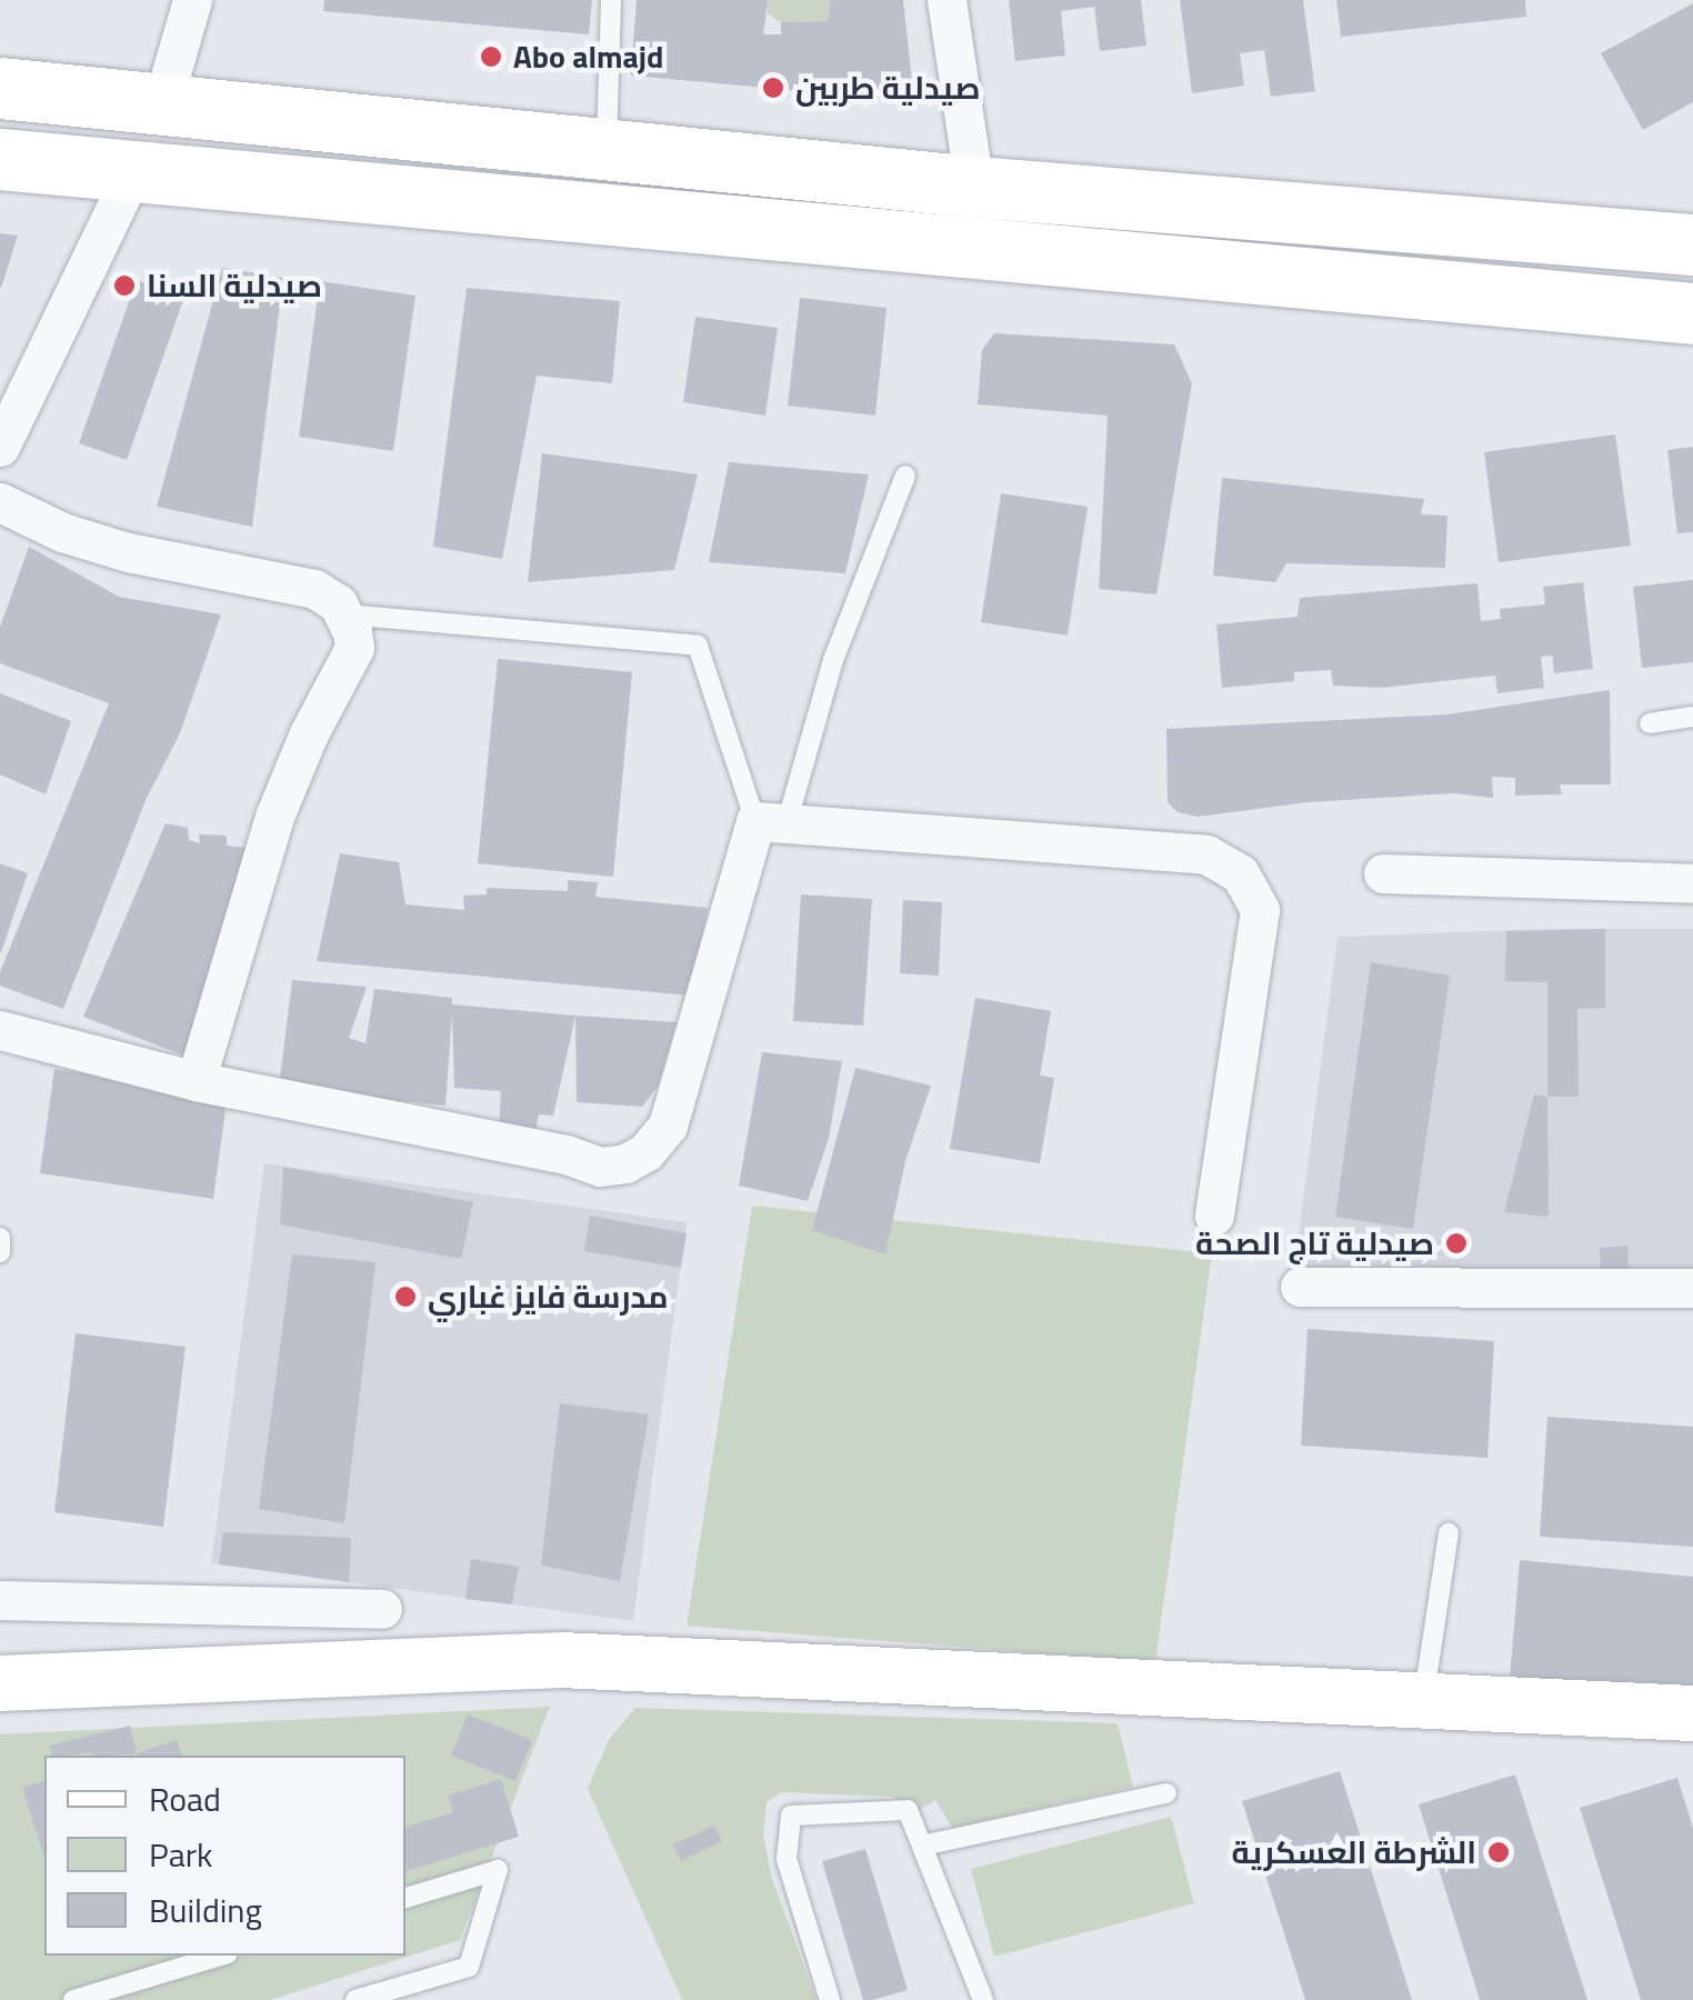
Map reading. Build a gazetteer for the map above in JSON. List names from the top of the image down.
{
  "places": [
    "Abo almajd",
    "صيدلية طربين",
    "صيدلية السنا",
    "صيدلية تاج الصحة",
    "مدرسة فايز غباري",
    "الشرطة العسكرية"
  ],
  "legend": ["Road", "Park", "Building"]
}
